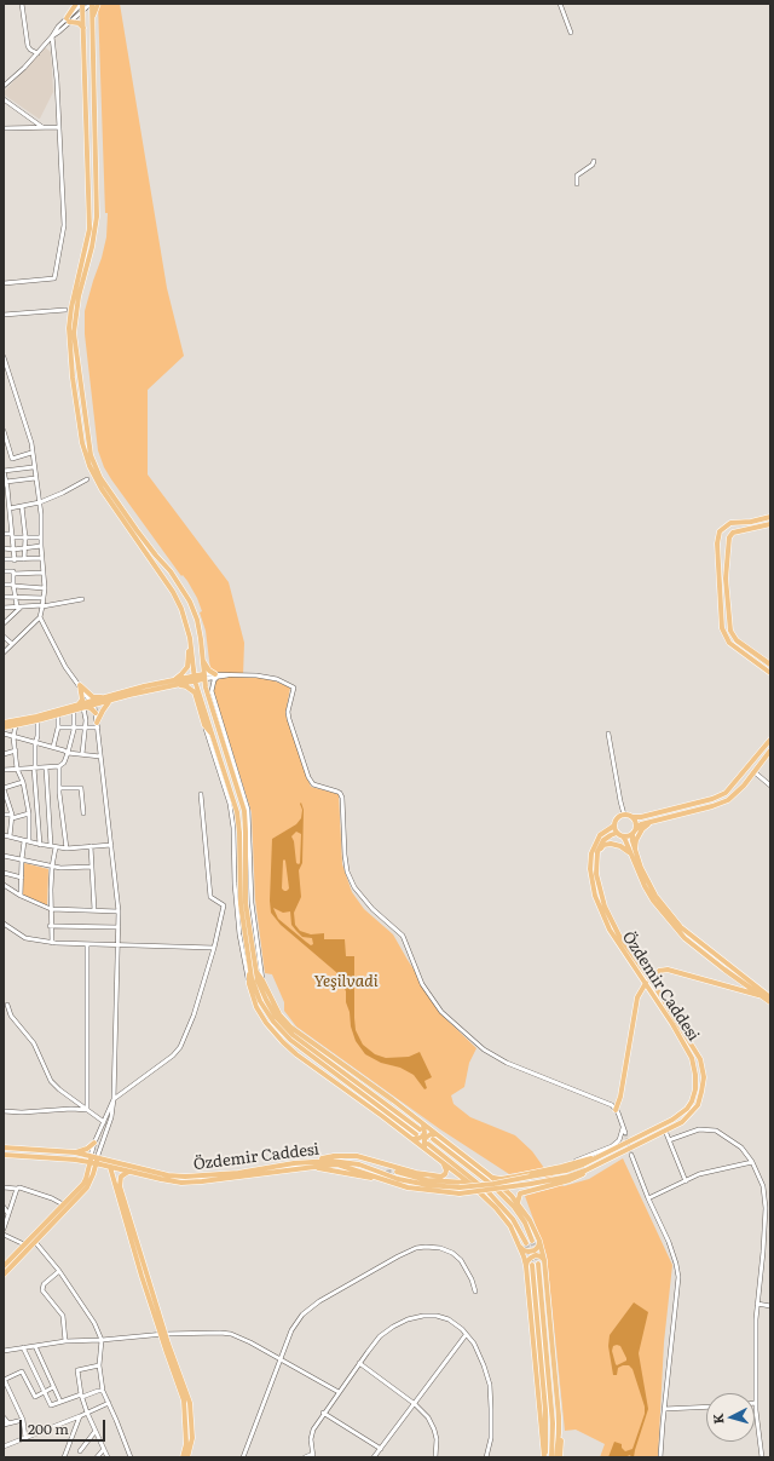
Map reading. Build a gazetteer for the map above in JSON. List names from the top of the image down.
{
  "streets": {
    "main road": ["Özdemir Caddesi"]
  },
  "parks": ["Yeşilvadi"],
  "scale_bar": "200 m",
  "north": "left"
}
